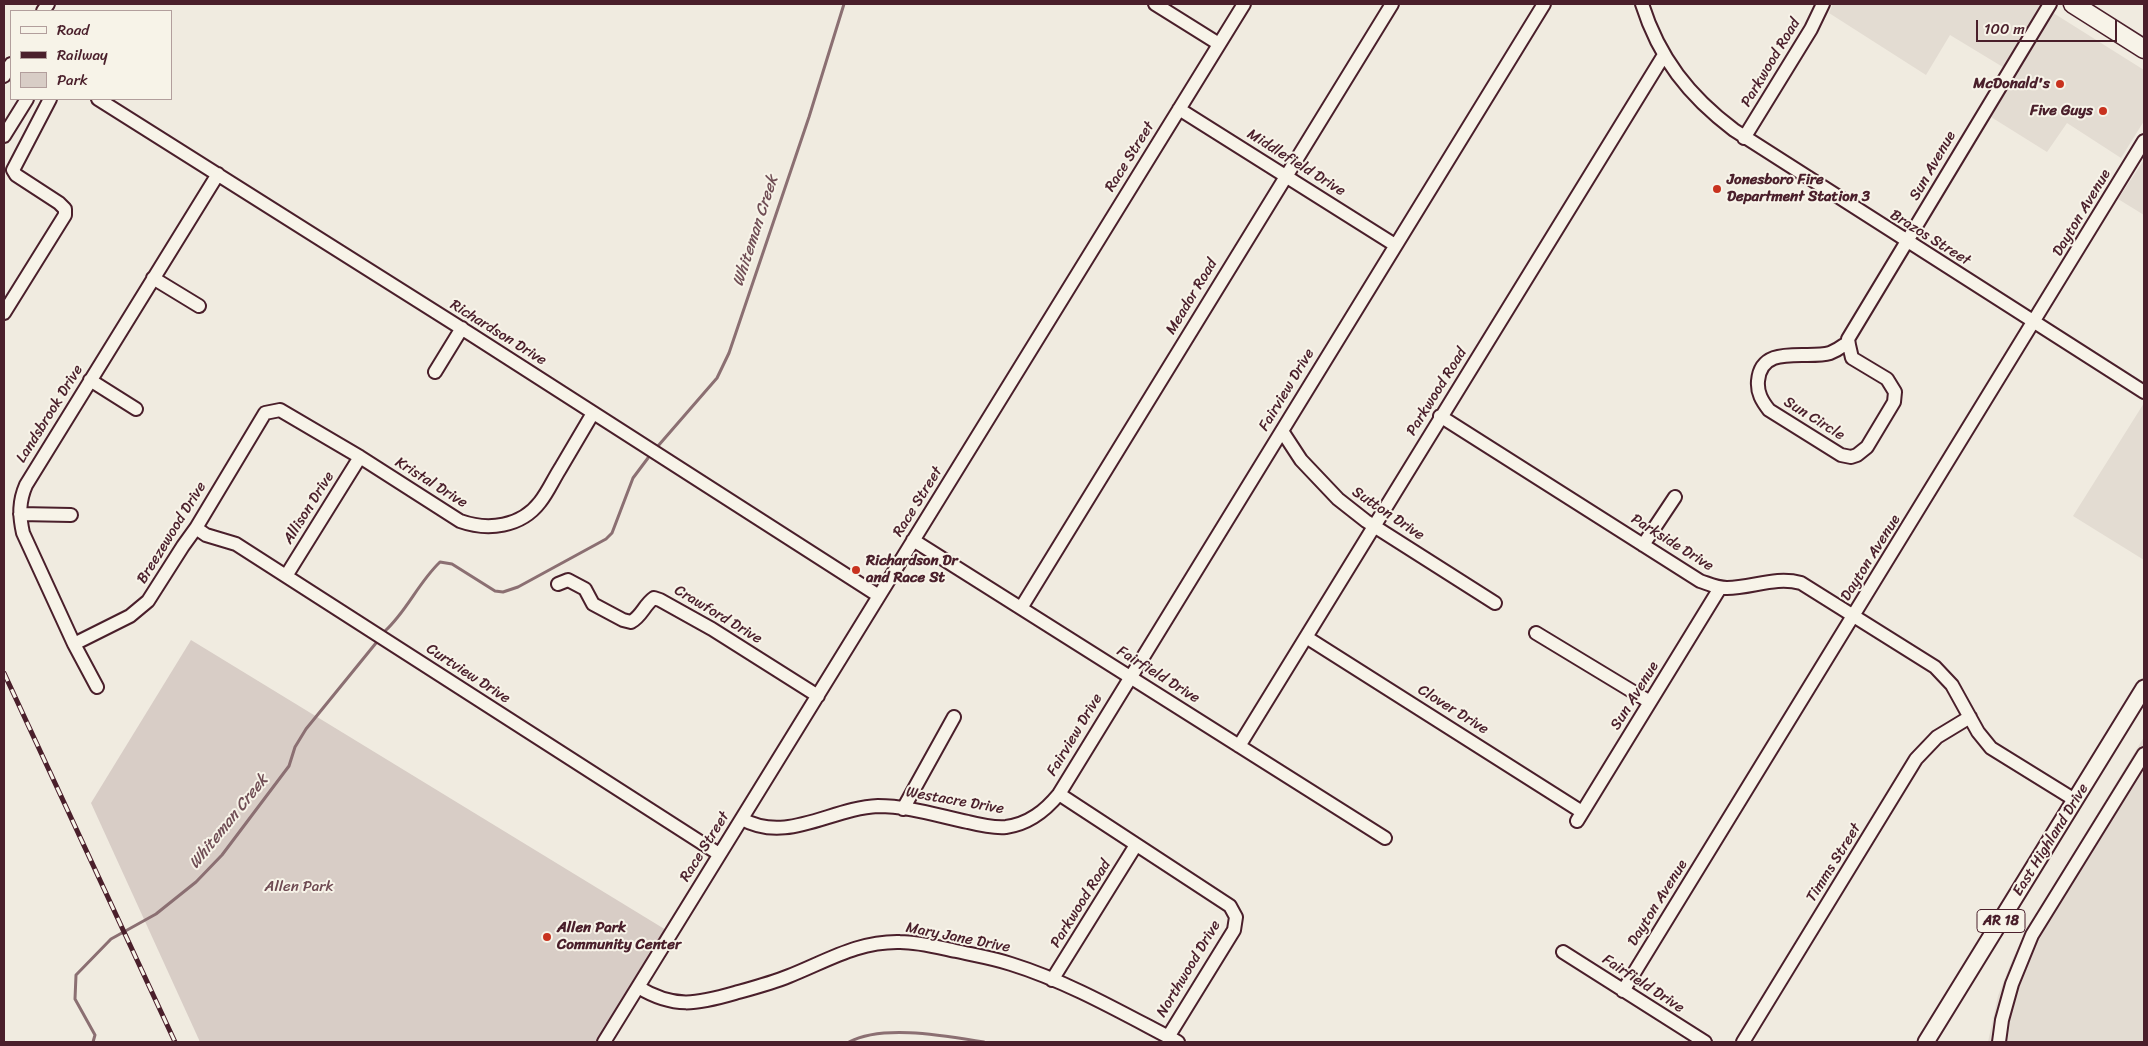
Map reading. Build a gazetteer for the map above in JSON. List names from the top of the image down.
{
  "streets": {
    "main road": ["East Highland Drive", "AR 18"],
    "street": [
      "Parkwood Road",
      "Race Street",
      "Middlefield Drive",
      "Sun Avenue",
      "Dayton Avenue",
      "Brazos Street",
      "Meador Road",
      "Richardson Drive",
      "Fairview Drive",
      "Landsbrook Drive",
      "Sun Circle",
      "Kristal Drive",
      "Allison Drive",
      "Sutton Drive",
      "Breezewood Drive",
      "Parkside Drive",
      "Crawford Drive",
      "Curtview Drive",
      "Fairfield Drive",
      "Clover Drive",
      "Westacre Drive",
      "Timms Street",
      "Mary Jane Drive",
      "Northwood Drive"
    ]
  },
  "crossings": [
    ["Parkwood Road", "Brazos Street"],
    ["Parkwood Road", "Sutton Drive"],
    ["Parkwood Road", "Parkside Drive"],
    ["Parkwood Road", "Fairfield Drive"],
    ["Parkwood Road", "Clover Drive"],
    ["Parkwood Road", "Mary Jane Drive"],
    ["Parkwood Road", "Northwood Drive"],
    ["Race Street", "Middlefield Drive"],
    ["Race Street", "Richardson Drive"],
    ["Race Street", "Crawford Drive"],
    ["Race Street", "Curtview Drive"],
    ["Race Street", "Fairfield Drive"],
    ["Race Street", "Westacre Drive"],
    ["Race Street", "Mary Jane Drive"],
    ["Middlefield Drive", "Meador Road"],
    ["Middlefield Drive", "Fairview Drive"],
    ["Sun Avenue", "Brazos Street"],
    ["Sun Avenue", "Sun Circle"],
    ["Sun Avenue", "Parkside Drive"],
    ["Sun Avenue", "Clover Drive"],
    ["Dayton Avenue", "Brazos Street"],
    ["Dayton Avenue", "Parkside Drive"],
    ["Dayton Avenue", "Fairfield Drive"],
    ["Meador Road", "Fairfield Drive"],
    ["Richardson Drive", "Landsbrook Drive"],
    ["Richardson Drive", "Kristal Drive"],
    ["Fairview Drive", "Sutton Drive"],
    ["Fairview Drive", "Fairfield Drive"],
    ["Fairview Drive", "Westacre Drive"],
    ["Landsbrook Drive", "Breezewood Drive"],
    ["Kristal Drive", "Allison Drive"],
    ["Kristal Drive", "Breezewood Drive"],
    ["Allison Drive", "Curtview Drive"],
    ["Breezewood Drive", "Curtview Drive"],
    ["Parkside Drive", "East Highland Drive"],
    ["Parkside Drive", "Timms Street"],
    ["Mary Jane Drive", "Northwood Drive"]
  ],
  "water": ["Whiteman Creek"],
  "parks": ["Allen Park"],
  "places": [
    "McDonald's",
    "Five Guys",
    "Jonesboro Fire Department Station 3",
    "Richardson Dr and Race St",
    "Allen Park Community Center"
  ],
  "legend": ["Road", "Railway", "Park"],
  "scale_bar": "100 m"
}
